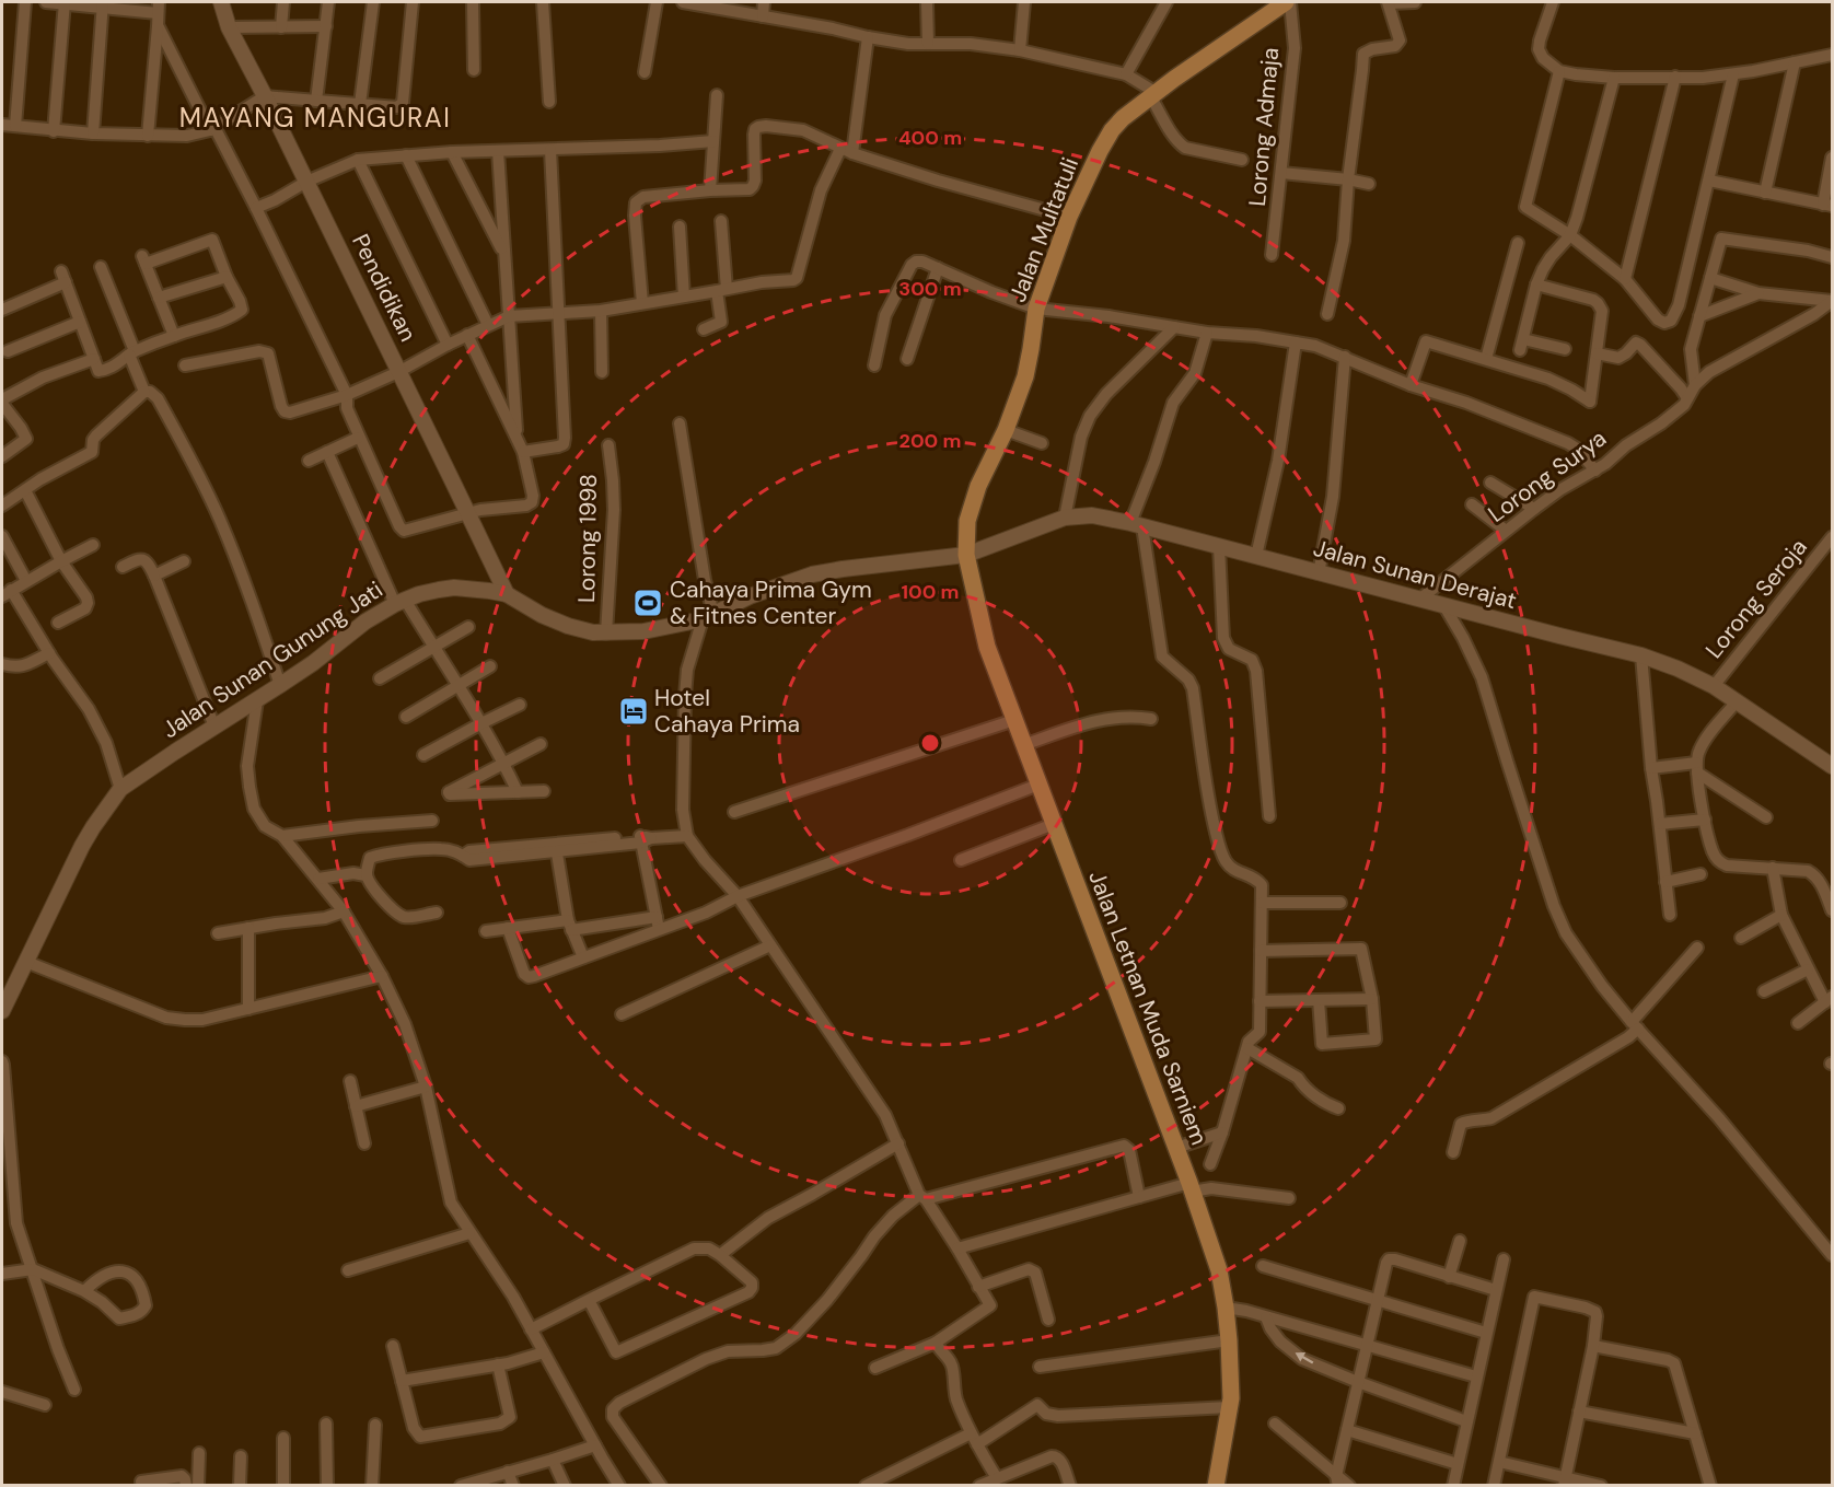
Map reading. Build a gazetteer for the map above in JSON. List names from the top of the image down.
{
  "streets": {
    "main road": ["Jalan Multatuli", "Jalan Letnan Muda Sarniem"],
    "street": [
      "Lorong Admaja",
      "Pendidikan",
      "Lorong Surya",
      "Lorong 1998",
      "Jalan Sunan Derajat",
      "Lorong Seroja",
      "Jalan Sunan Gunung Jati"
    ]
  },
  "crossings": [
    ["Lorong Admaja", "Jalan Multatuli"],
    ["Jalan Multatuli", "Jalan Sunan Derajat"],
    ["Jalan Multatuli", "Jalan Sunan Gunung Jati"],
    ["Jalan Multatuli", "Jalan Letnan Muda Sarniem"],
    ["Pendidikan", "Jalan Sunan Gunung Jati"],
    ["Lorong Surya", "Jalan Sunan Derajat"],
    ["Lorong 1998", "Jalan Sunan Gunung Jati"],
    ["Jalan Sunan Derajat", "Lorong Seroja"],
    ["Jalan Sunan Derajat", "Jalan Sunan Gunung Jati"],
    ["Jalan Sunan Derajat", "Jalan Letnan Muda Sarniem"],
    ["Jalan Sunan Gunung Jati", "Jalan Letnan Muda Sarniem"]
  ],
  "districts": ["MAYANG MANGURAI"],
  "places": {
    "sports": ["Cahaya Prima Gym & Fitnes Center"],
    "hotel": ["Hotel Cahaya Prima"]
  },
  "rings": [
    "400 m",
    "300 m",
    "200 m",
    "100 m"
  ]
}
